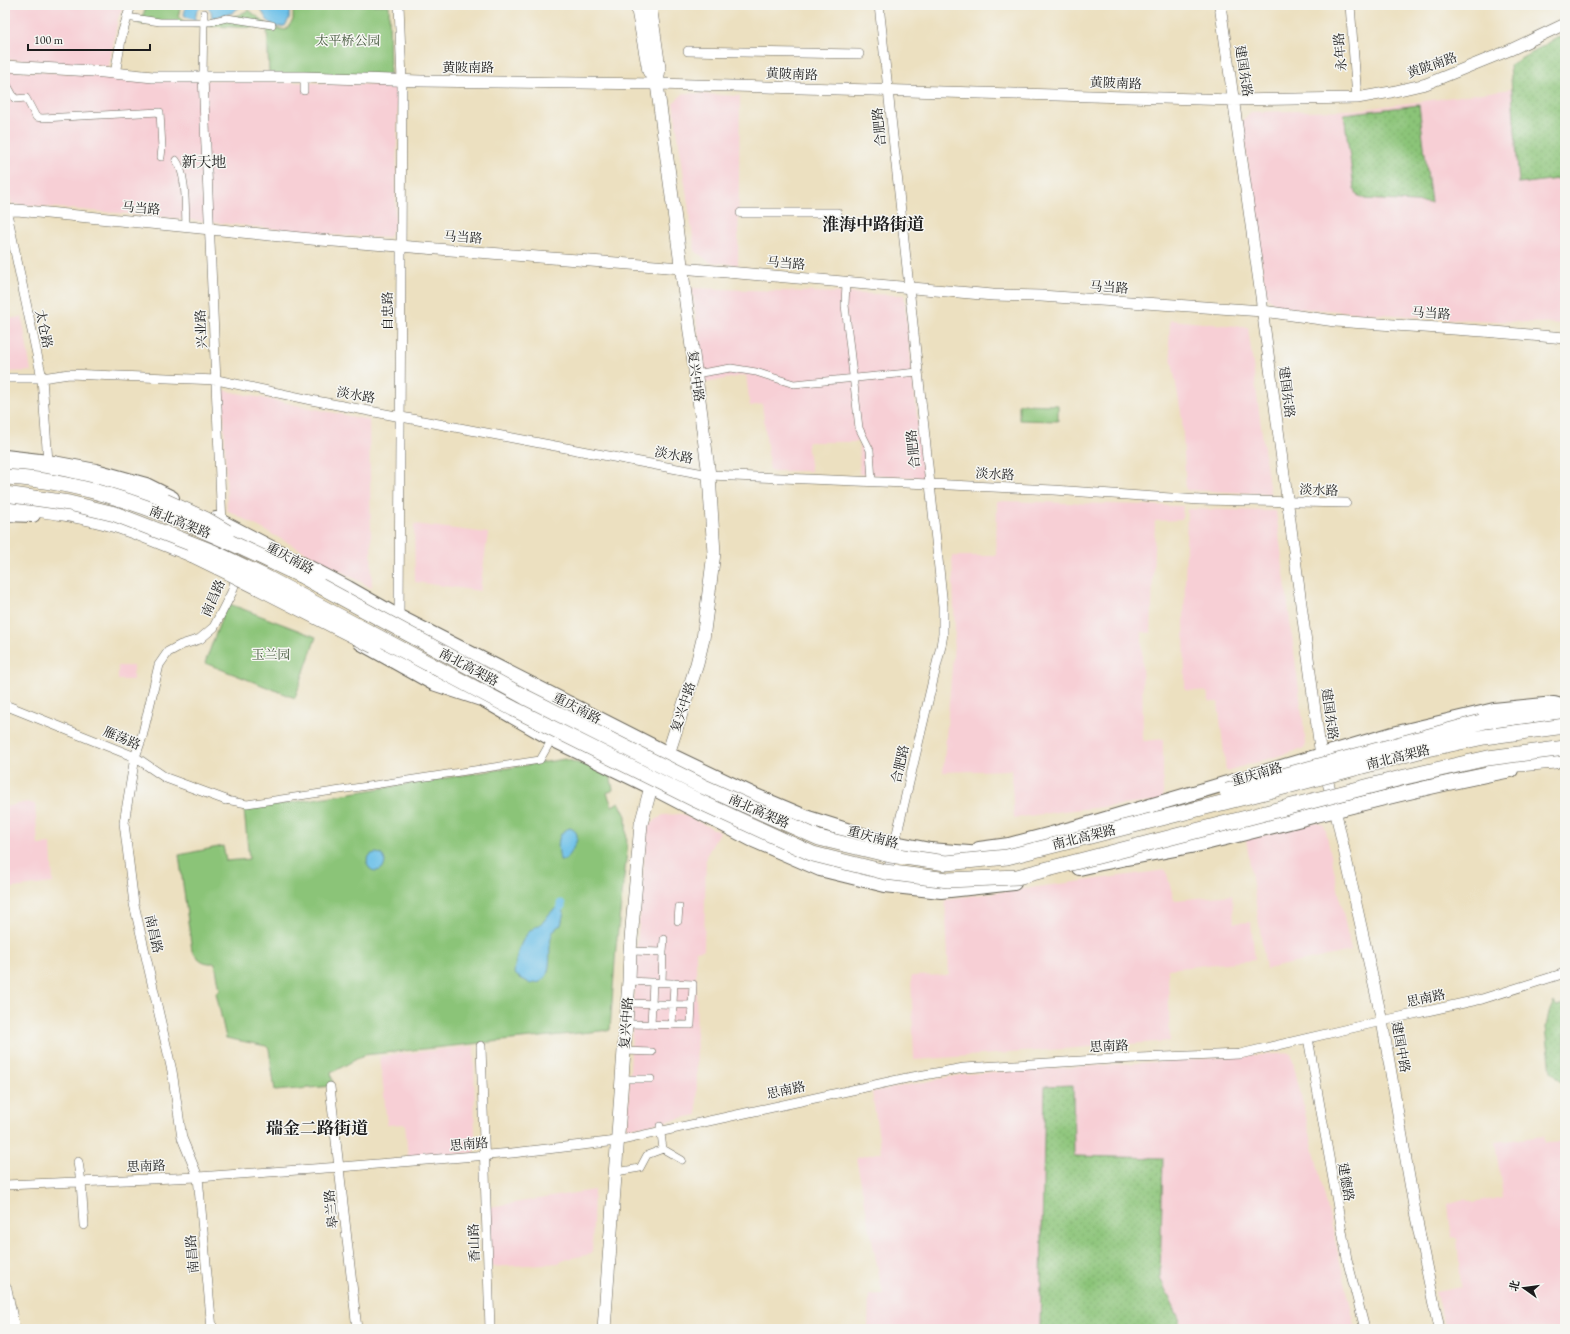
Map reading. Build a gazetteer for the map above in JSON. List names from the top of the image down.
{
  "streets": {
    "highway": ["南北高架路"],
    "main road": ["复兴中路", "重庆南路"],
    "street": [
      "永年路",
      "黄陂南路",
      "建国东路",
      "合肥路",
      "马当路",
      "自忠路",
      "太仓路",
      "兴业路",
      "淡水路",
      "南昌路",
      "雁荡路",
      "思南路",
      "建国中路",
      "建德路",
      "皋兰路",
      "香山路"
    ]
  },
  "crossings": [
    ["永年路", "黄陂南路"],
    ["黄陂南路", "建国东路"],
    ["黄陂南路", "合肥路"],
    ["黄陂南路", "自忠路"],
    ["黄陂南路", "兴业路"],
    ["黄陂南路", "复兴中路"],
    ["建国东路", "马当路"],
    ["建国东路", "淡水路"],
    ["建国东路", "重庆南路"],
    ["建国东路", "建国中路"],
    ["合肥路", "马当路"],
    ["合肥路", "淡水路"],
    ["合肥路", "重庆南路"],
    ["马当路", "自忠路"],
    ["马当路", "太仓路"],
    ["马当路", "兴业路"],
    ["马当路", "复兴中路"],
    ["自忠路", "淡水路"],
    ["自忠路", "重庆南路"],
    ["太仓路", "淡水路"],
    ["太仓路", "重庆南路"],
    ["兴业路", "淡水路"],
    ["兴业路", "重庆南路"],
    ["兴业路", "南昌路"],
    ["复兴中路", "淡水路"],
    ["复兴中路", "重庆南路"],
    ["复兴中路", "思南路"],
    ["南北高架路", "重庆南路"],
    ["南昌路", "雁荡路"],
    ["南昌路", "思南路"],
    ["思南路", "建国中路"],
    ["思南路", "建德路"],
    ["思南路", "皋兰路"],
    ["思南路", "香山路"]
  ],
  "districts": ["新天地", "淮海中路街道", "瑞金二路街道"],
  "parks": ["太平桥公园", "玉兰园"],
  "scale_bar": "100 m",
  "north": "left"
}
